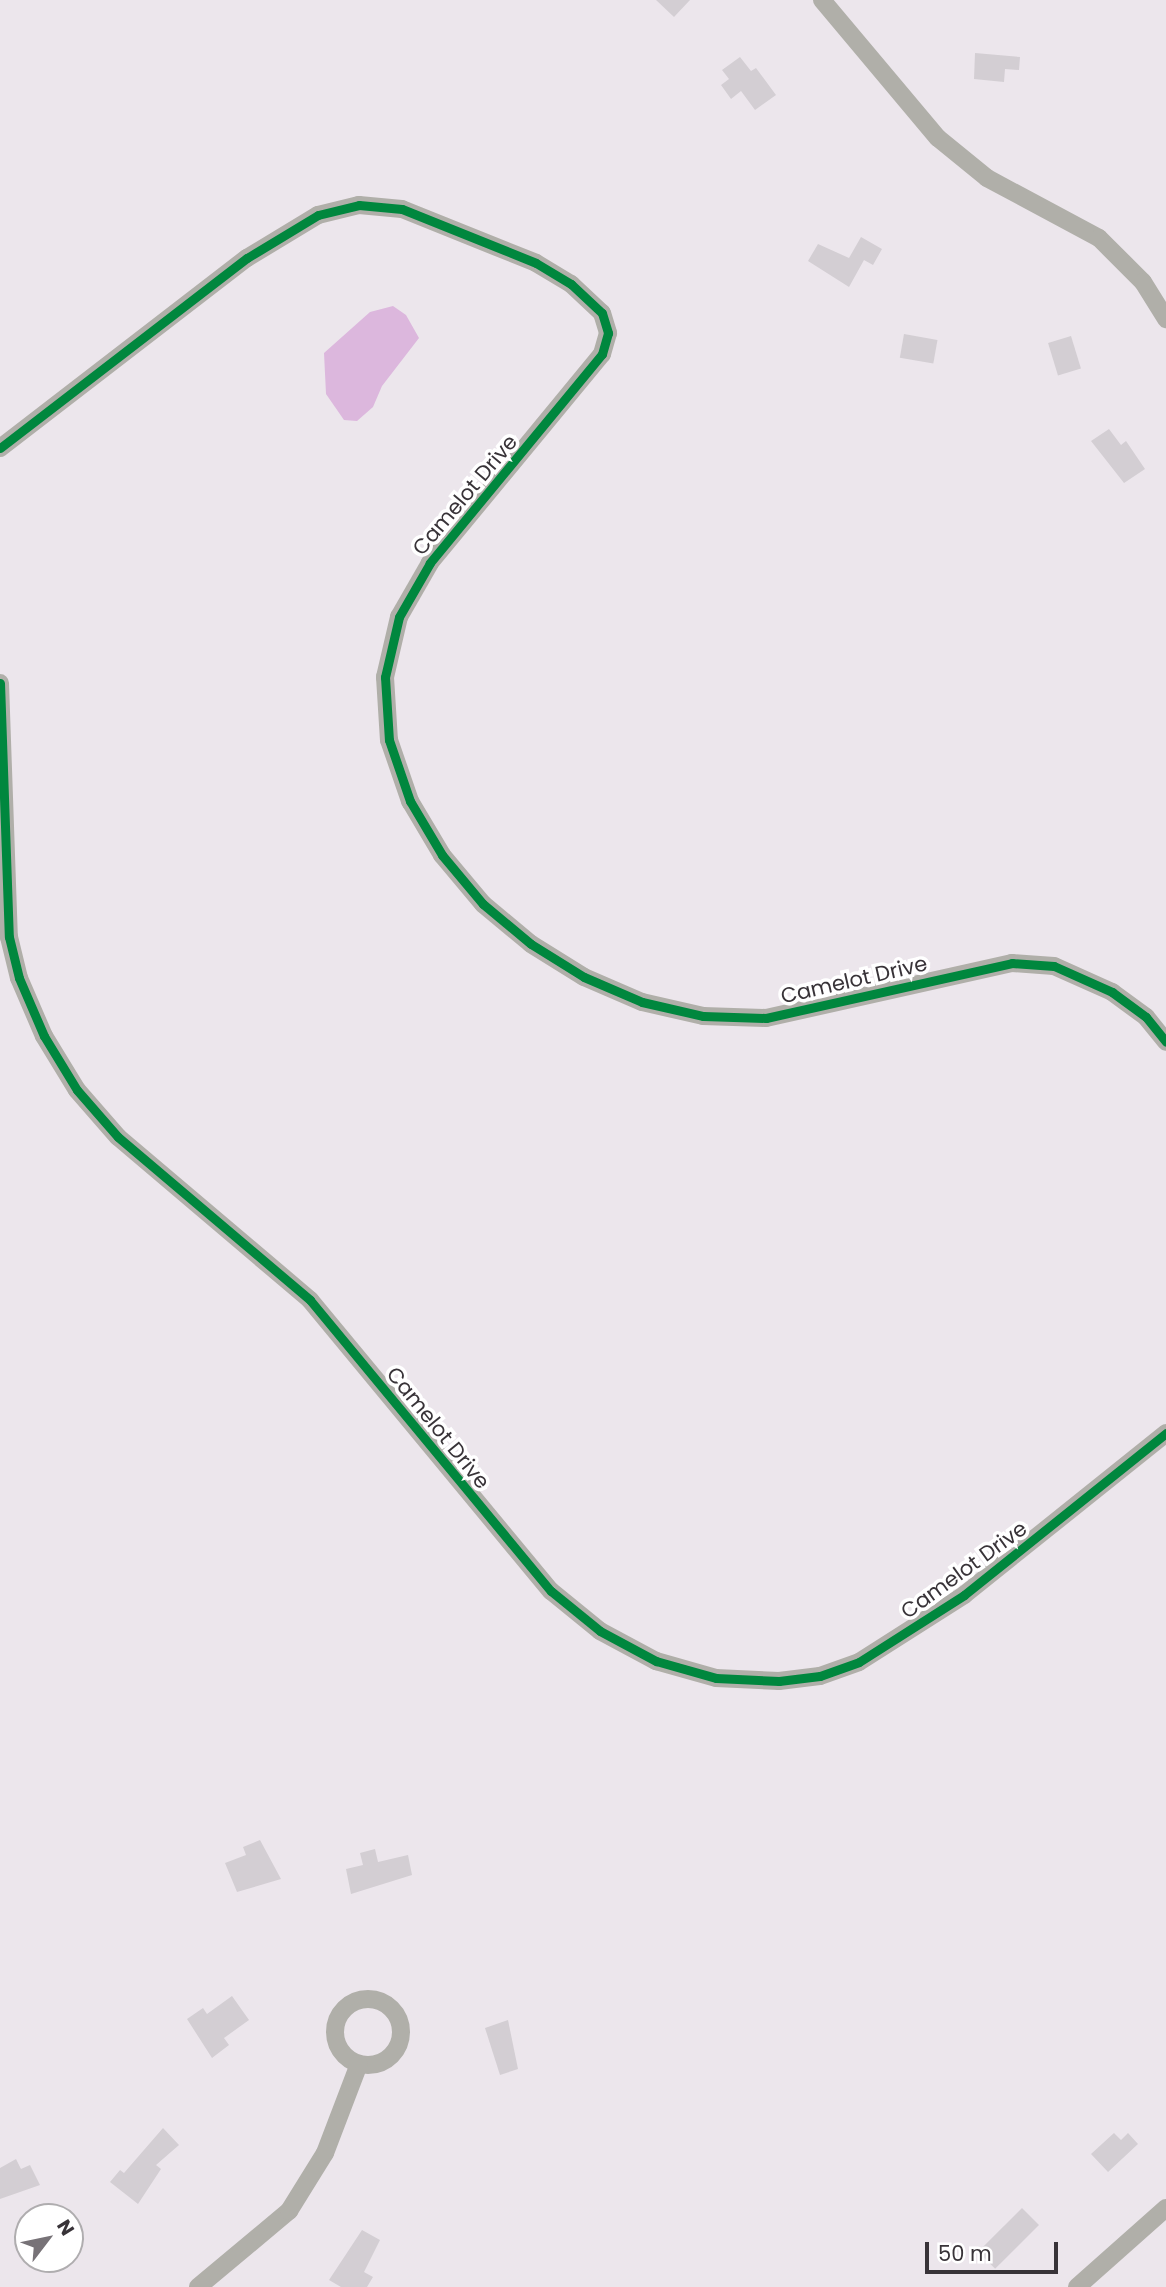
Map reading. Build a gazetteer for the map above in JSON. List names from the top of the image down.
{
  "streets": {
    "street": ["Camelot Drive"]
  },
  "scale_bar": "50 m",
  "north": "top right"
}
